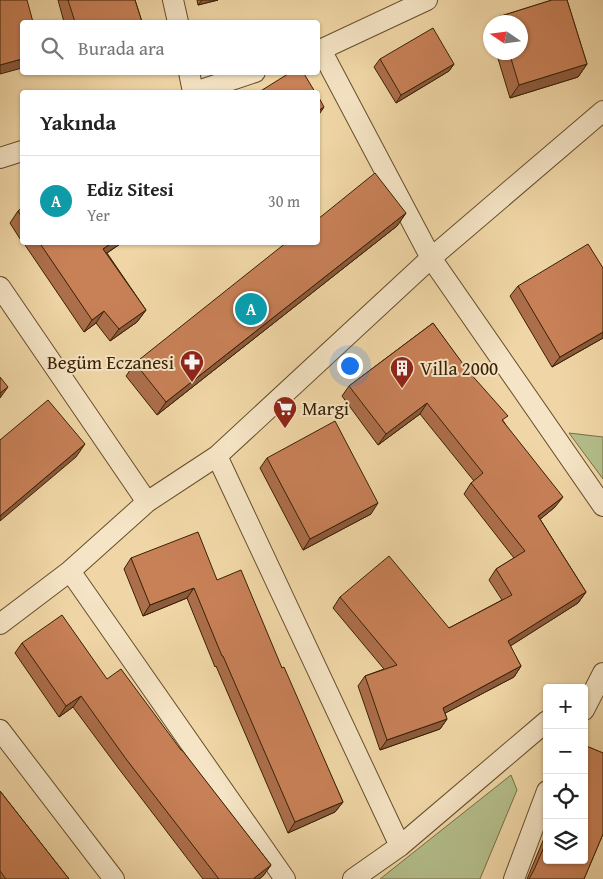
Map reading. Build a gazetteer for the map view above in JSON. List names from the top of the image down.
{
  "places": {
    "pharmacy": ["Begüm Eczanesi"],
    "building": ["Villa 2000"],
    "supermarket": ["Margi"]
  },
  "north": "left",
  "page": {
    "search": "Burada ara",
    "heading": "Yakında",
    "list": [
      {
        "mark": "A",
        "name": "Ediz Sitesi",
        "note": "Yer",
        "value": "30 m"
      }
    ],
    "pins": "A",
    "map_buttons": ["+", "−"]
  }
}
